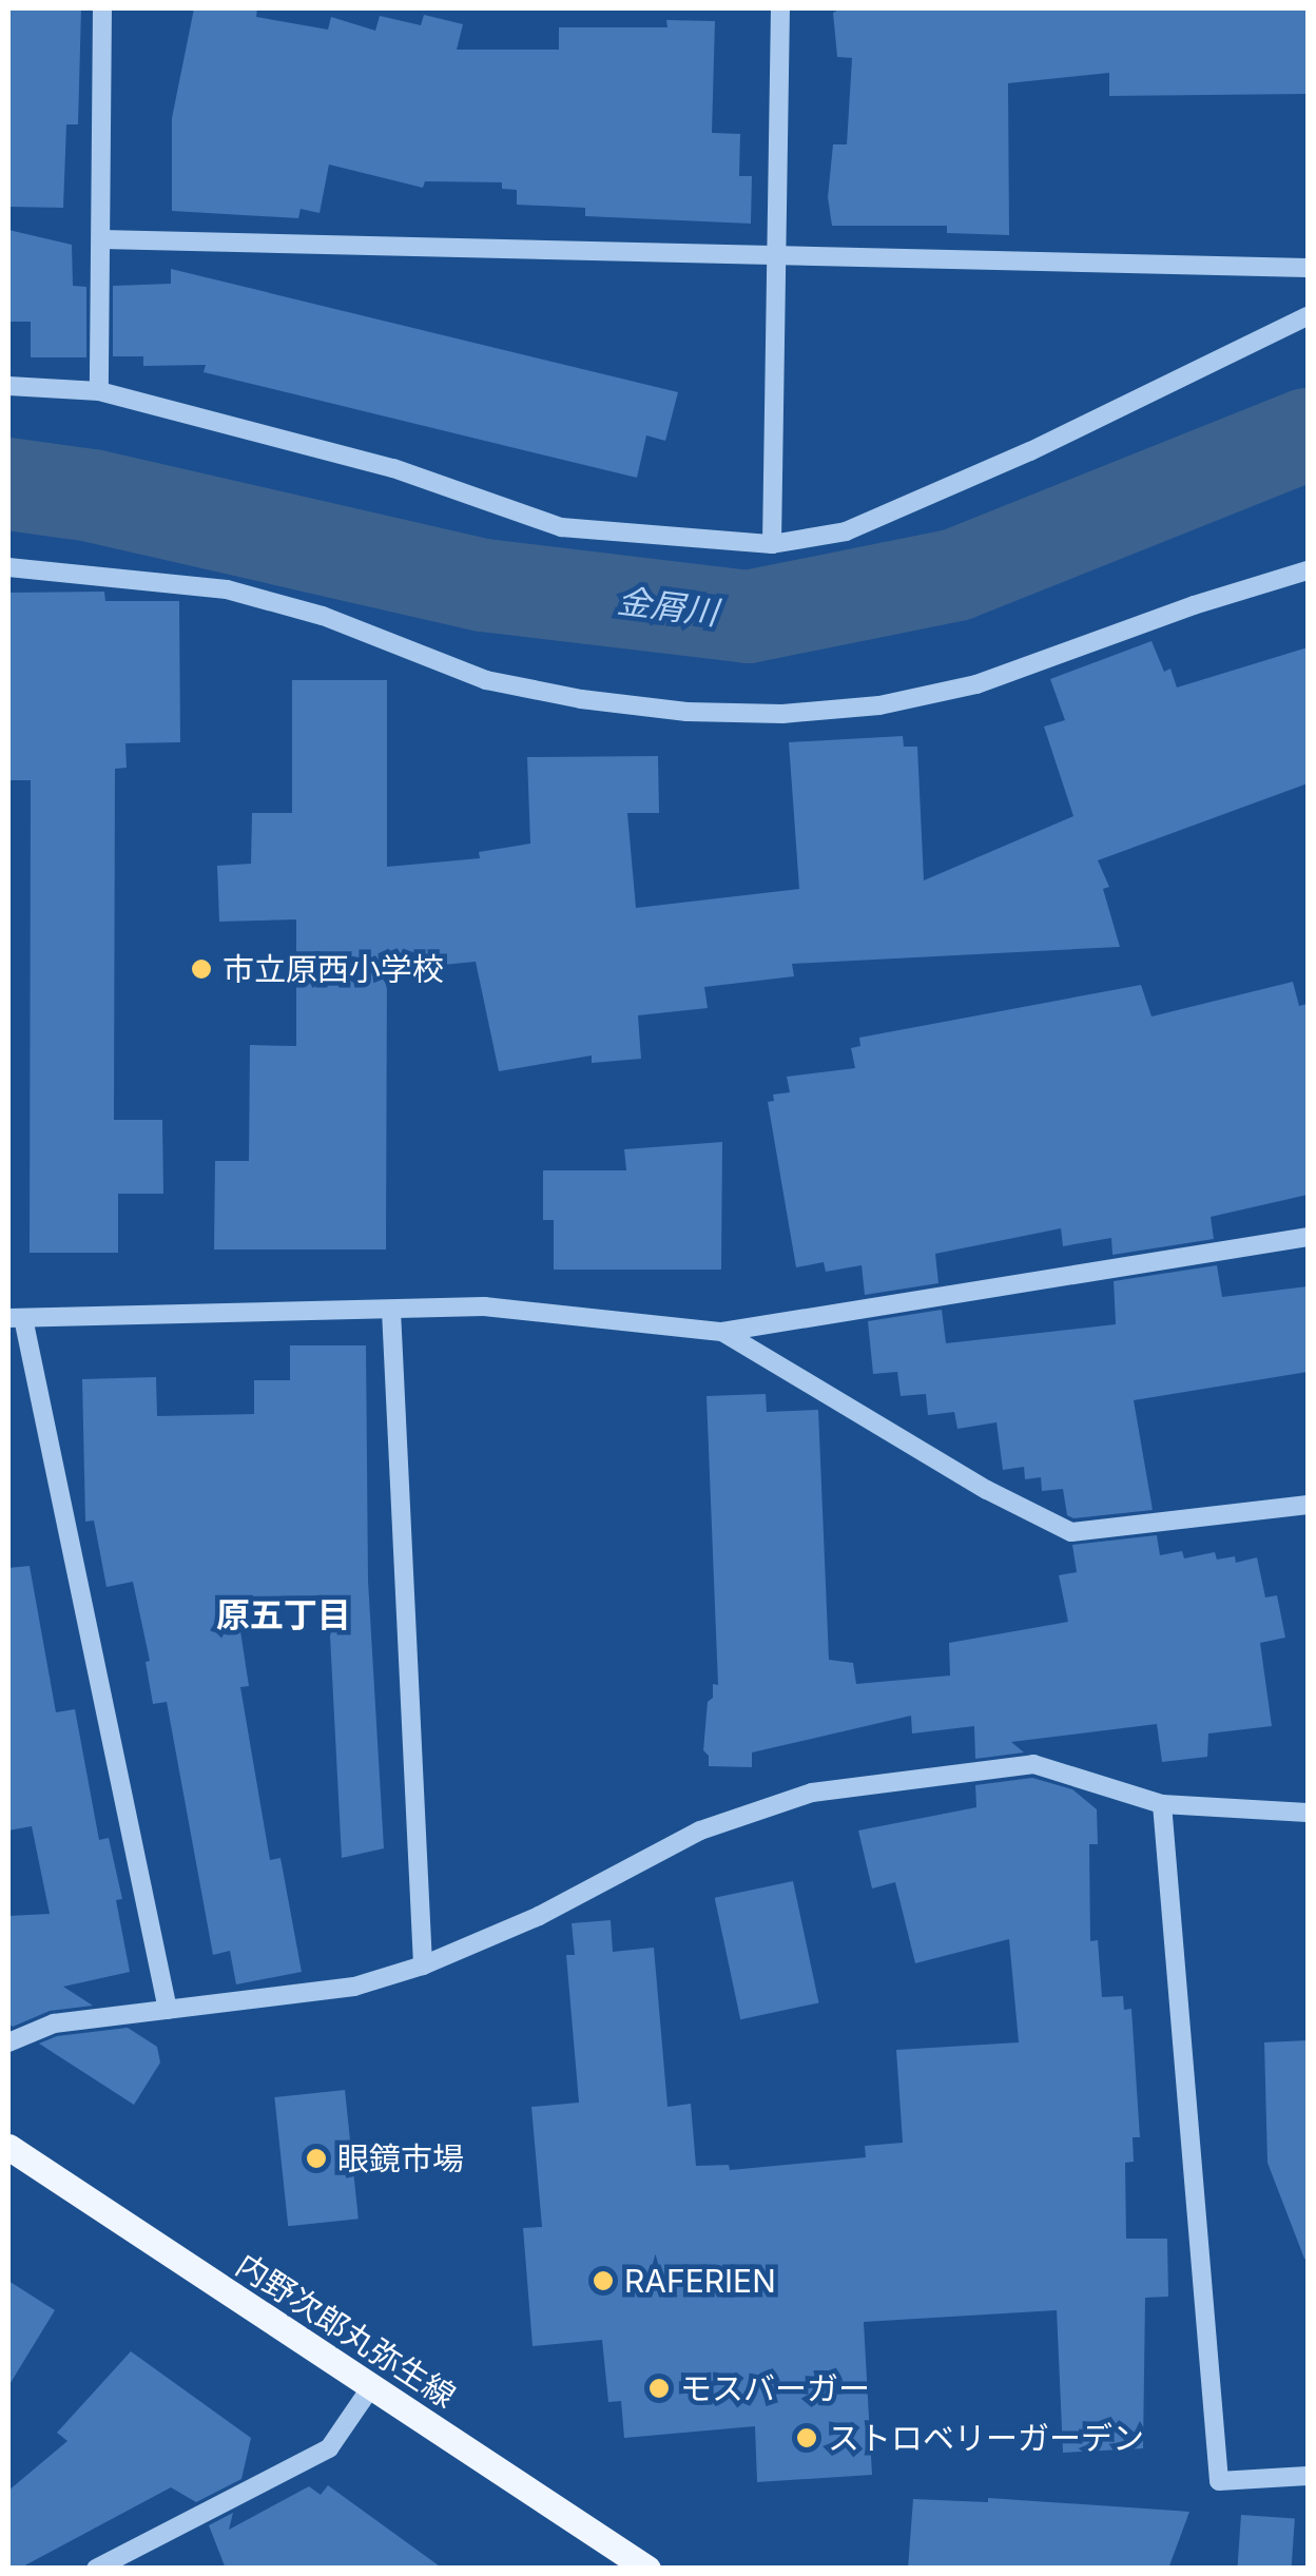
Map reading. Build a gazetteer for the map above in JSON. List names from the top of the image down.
{
  "streets": {
    "main road": ["内野次郎丸弥生線"]
  },
  "districts": ["原五丁目"],
  "water": ["金屑川"],
  "places": [
    "市立原西小学校",
    "眼鏡市場",
    "RAFERIEN",
    "モスバーガー",
    "ストロベリーガーデン"
  ]
}
